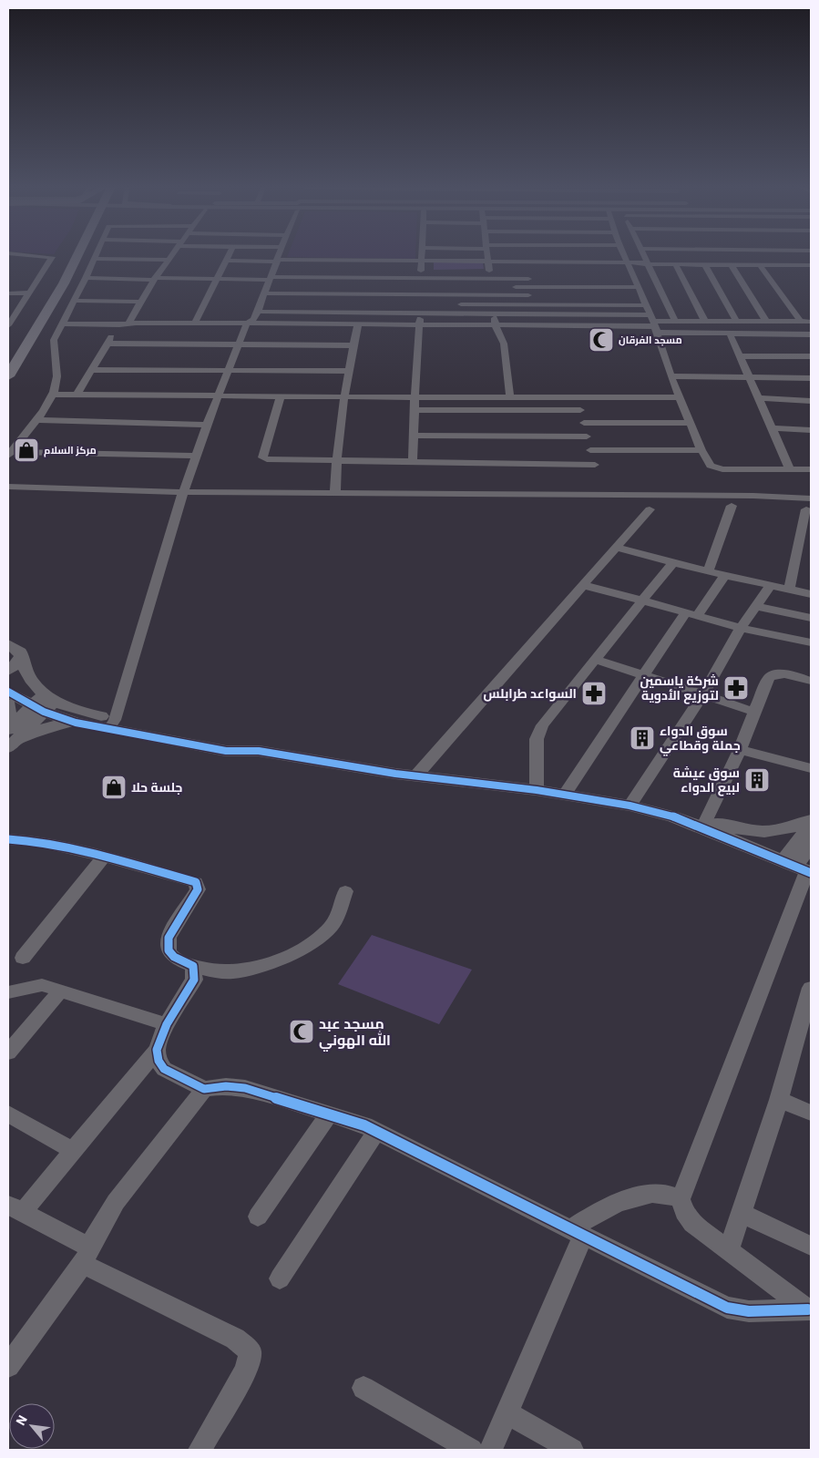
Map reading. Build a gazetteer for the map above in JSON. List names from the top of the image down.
{
  "places": {
    "mosque": ["مسجد الفرقان", "مسجد عبد الله الهوني"],
    "shop": ["مركز السلام", "جلسة حلا"],
    "pharmacy": ["شركة ياسمين لتوزيع الأدوية", "السواعد طرابلس"],
    "building": ["سوق الدواء جملة وقطاعي", "سوق عيشة لبيع الدواء"]
  },
  "north": "top left"
}
